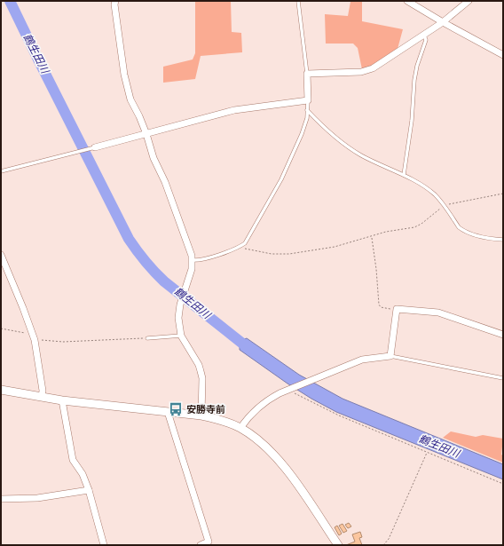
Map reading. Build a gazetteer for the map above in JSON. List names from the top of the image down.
{
  "water": ["鶴生田川"],
  "places": {
    "bus stop": ["安勝寺前"]
  }
}
